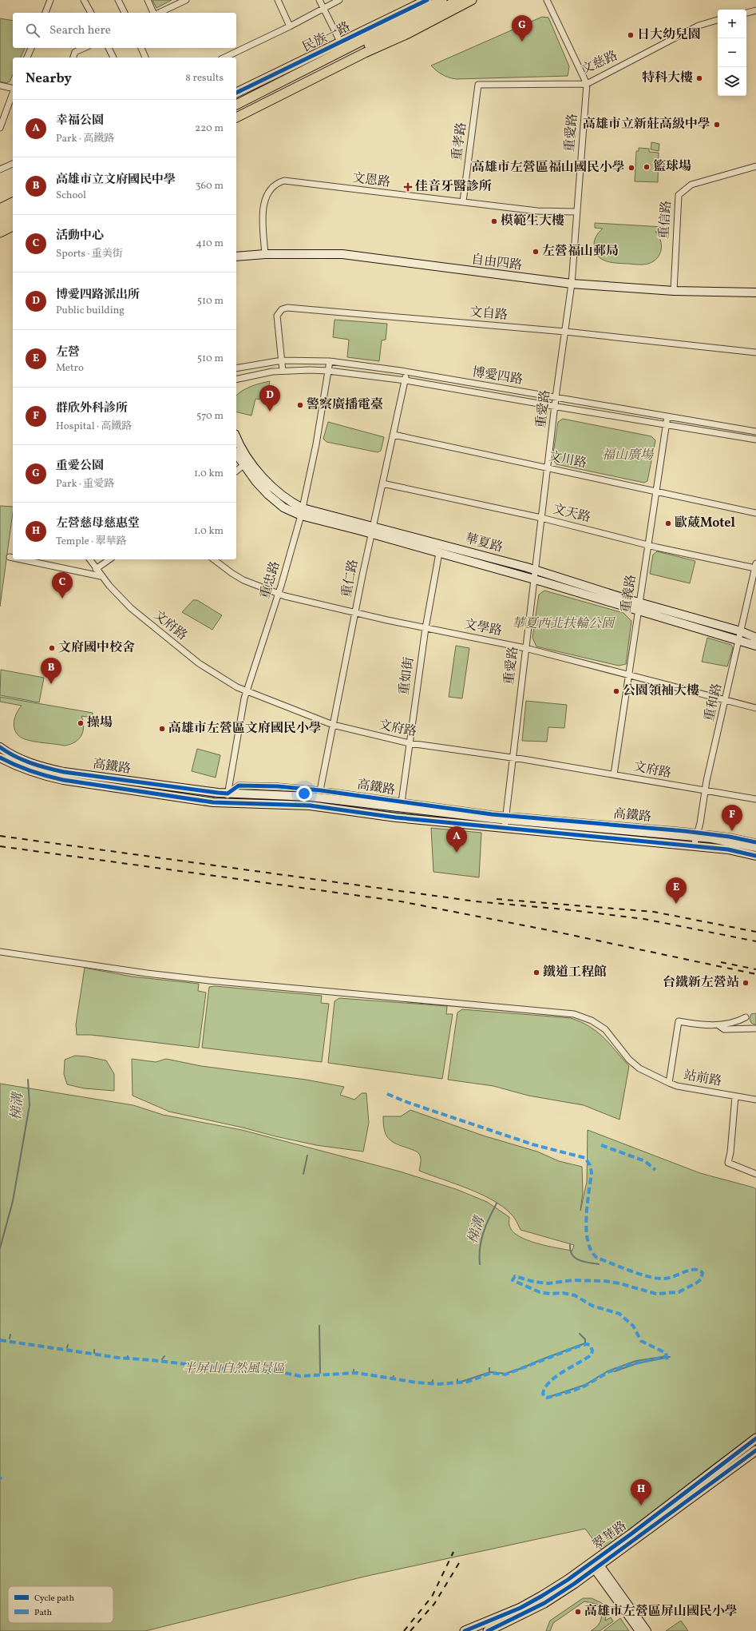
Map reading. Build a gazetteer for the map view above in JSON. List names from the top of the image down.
{
  "streets": {
    "main road": ["民族一路", "翠華路"],
    "street": [
      "文慈路",
      "重愛路",
      "重孝路",
      "文恩路",
      "重信路",
      "自由四路",
      "文自路",
      "博愛四路",
      "文川路",
      "文天路",
      "華夏路",
      "重仁路",
      "重忠路",
      "重義路",
      "文府路",
      "文學路",
      "重如街",
      "重和路",
      "高鐵路",
      "站前路"
    ]
  },
  "crossings": [
    ["文慈路", "重愛路"],
    ["文慈路", "重孝路"],
    ["重愛路", "文恩路"],
    ["重愛路", "自由四路"],
    ["重愛路", "文自路"],
    ["重愛路", "博愛四路"],
    ["重愛路", "文川路"],
    ["重愛路", "文天路"],
    ["重愛路", "華夏路"],
    ["重愛路", "文府路"],
    ["重愛路", "文學路"],
    ["重愛路", "高鐵路"],
    ["重孝路", "文恩路"],
    ["文恩路", "自由四路"],
    ["重信路", "自由四路"],
    ["文自路", "博愛四路"],
    ["博愛四路", "重仁路"],
    ["博愛四路", "重忠路"],
    ["博愛四路", "重義路"],
    ["文川路", "重仁路"],
    ["文川路", "重義路"],
    ["文天路", "重仁路"],
    ["文天路", "重義路"],
    ["文天路", "重和路"],
    ["華夏路", "重仁路"],
    ["華夏路", "重忠路"],
    ["華夏路", "重義路"],
    ["華夏路", "重如街"],
    ["華夏路", "重和路"],
    ["重仁路", "文府路"],
    ["重仁路", "文學路"],
    ["重仁路", "高鐵路"],
    ["重忠路", "文府路"],
    ["重忠路", "文學路"],
    ["重忠路", "高鐵路"],
    ["重義路", "文府路"],
    ["重義路", "文學路"],
    ["文府路", "重如街"],
    ["文府路", "重和路"],
    ["文學路", "重如街"],
    ["文學路", "重和路"],
    ["重如街", "高鐵路"],
    ["重和路", "高鐵路"]
  ],
  "water": ["梯溝"],
  "parks": ["福山廣場", "華夏西北扶輪公園", "半屏山自然風景區"],
  "places": {
    "other": [
      "日大幼兒園",
      "特科大樓",
      "高雄市立新莊高級中學",
      "籃球場",
      "高雄市左營區福山國民小學",
      "模範生大樓",
      "左營福山郵局",
      "警察廣播電臺",
      "歐葳Motel",
      "文府國中校舍",
      "公園領袖大樓",
      "操場",
      "高雄市左營區文府國民小學",
      "鐵道工程館",
      "台鐵新左營站",
      "高雄市左營區屏山國民小學"
    ],
    "health": ["佳音牙醫診所"]
  },
  "legend": ["Cycle path", "Path"],
  "page": {
    "map_buttons": ["+", "−"],
    "search": "Search here",
    "pins": [
      "G",
      "D",
      "C",
      "B",
      "F",
      "A",
      "E",
      "H"
    ],
    "heading": ["Nearby", "8 results"],
    "list": [
      {
        "mark": "A",
        "name": "幸福公園",
        "note": "Park · 高鐵路",
        "value": "220 m"
      },
      {
        "mark": "B",
        "name": "高雄市立文府國民中學",
        "note": "School",
        "value": "360 m"
      },
      {
        "mark": "C",
        "name": "活動中心",
        "note": "Sports · 重美街",
        "value": "410 m"
      },
      {
        "mark": "D",
        "name": "博愛四路派出所",
        "note": "Public building",
        "value": "510 m"
      },
      {
        "mark": "E",
        "name": "左營",
        "note": "Metro",
        "value": "510 m"
      },
      {
        "mark": "F",
        "name": "群欣外科診所",
        "note": "Hospital · 高鐵路",
        "value": "570 m"
      },
      {
        "mark": "G",
        "name": "重愛公園",
        "note": "Park · 重愛路",
        "value": "1.0 km"
      },
      {
        "mark": "H",
        "name": "左營慈母慈惠堂",
        "note": "Temple · 翠華路",
        "value": "1.0 km"
      }
    ]
  }
}
